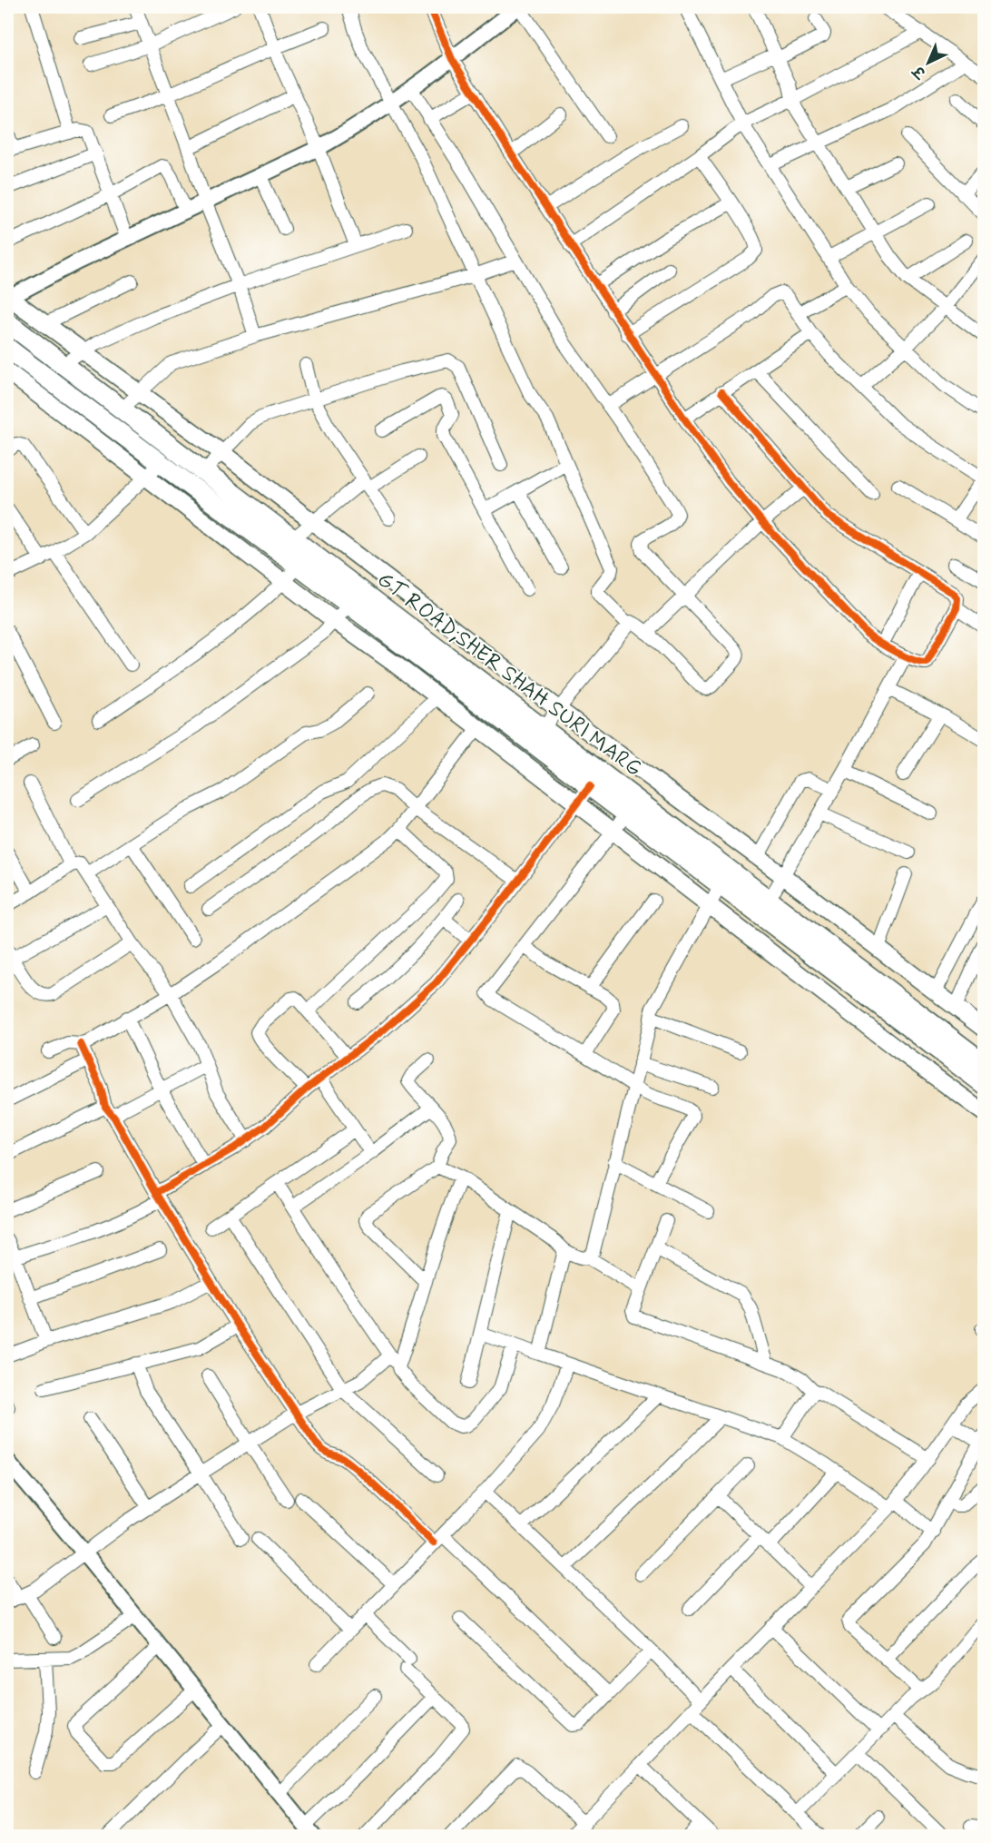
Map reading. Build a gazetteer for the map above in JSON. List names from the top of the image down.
{
  "streets": {
    "main road": ["GT ROAD;SHER SHAH SURI MARG"]
  },
  "north": "bottom left"
}
